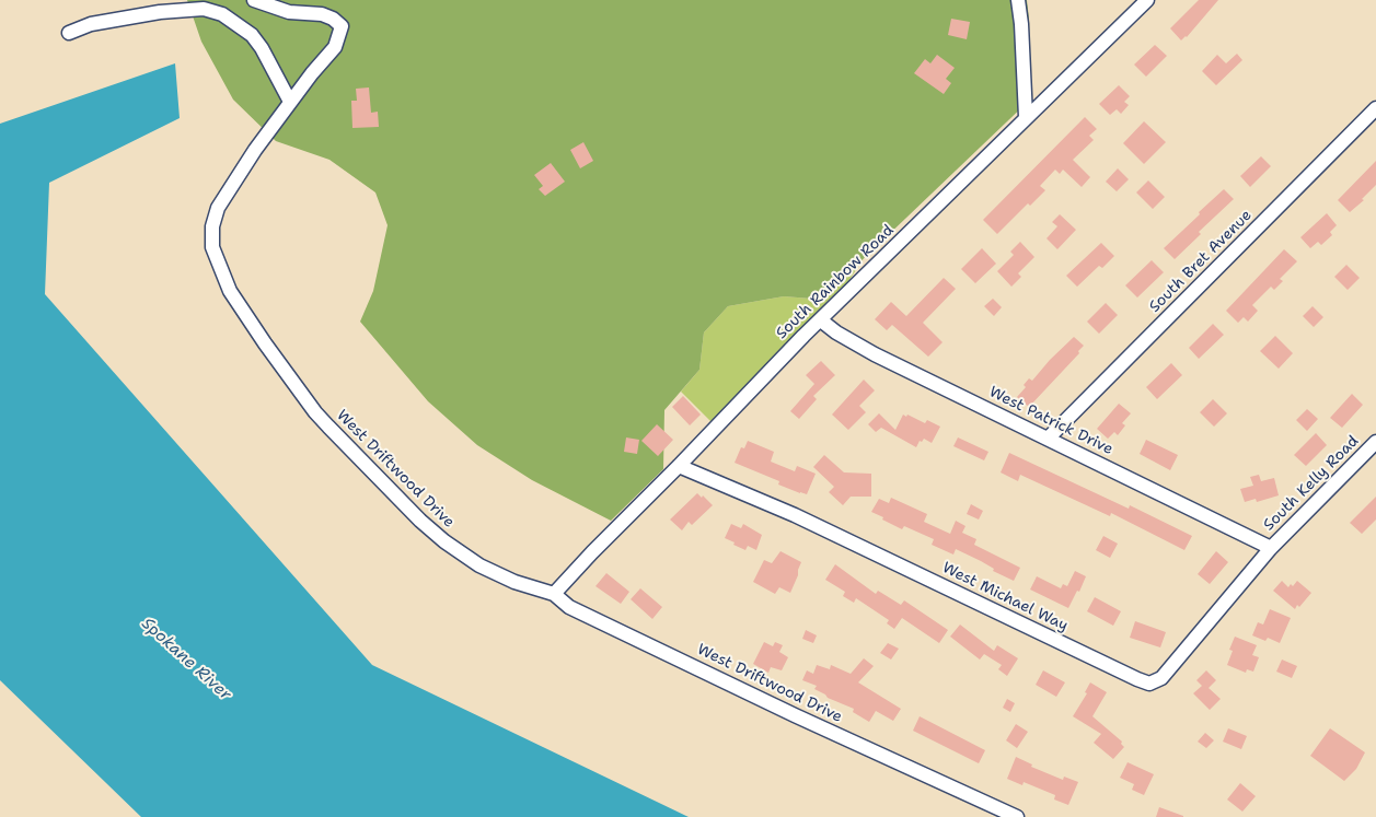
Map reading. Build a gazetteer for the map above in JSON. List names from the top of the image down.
{
  "streets": {
    "street": [
      "South Bret Avenue",
      "South Rainbow Road",
      "West Patrick Drive",
      "West Driftwood Drive",
      "South Kelly Road",
      "West Michael Way"
    ]
  },
  "crossings": [
    ["South Bret Avenue", "West Patrick Drive"],
    ["South Rainbow Road", "West Patrick Drive"],
    ["South Rainbow Road", "West Driftwood Drive"],
    ["South Rainbow Road", "West Michael Way"],
    ["West Patrick Drive", "South Kelly Road"],
    ["West Patrick Drive", "West Michael Way"],
    ["South Kelly Road", "West Michael Way"]
  ],
  "water": ["Spokane River"]
}
